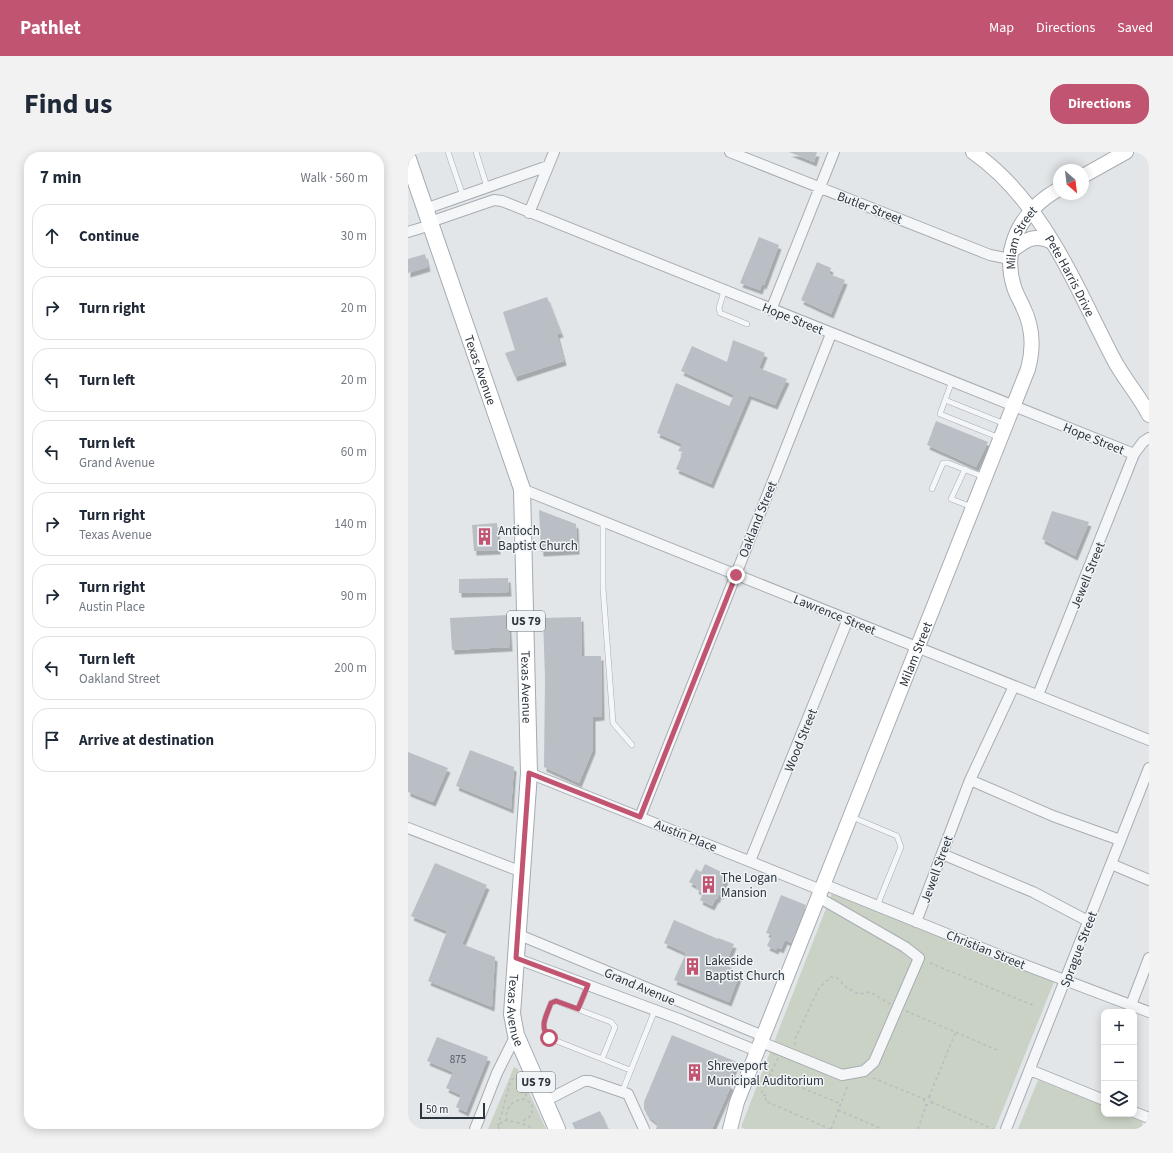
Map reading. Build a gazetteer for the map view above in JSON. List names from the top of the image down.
{
  "streets": {
    "main road": ["Texas Avenue", "US 79"],
    "street": [
      "Butler Street",
      "Milam Street",
      "Pete Harris Drive",
      "Hope Street",
      "Oakland Street",
      "Jewell Street",
      "Lawrence Street",
      "Wood Street",
      "Austin Place",
      "Christian Street",
      "Sprague Street",
      "Grand Avenue"
    ]
  },
  "crossings": [
    ["Butler Street", "Milam Street"],
    ["Milam Street", "Pete Harris Drive"],
    ["Milam Street", "Hope Street"],
    ["Milam Street", "Lawrence Street"],
    ["Milam Street", "Austin Place"],
    ["Milam Street", "Christian Street"],
    ["Milam Street", "Grand Avenue"],
    ["Hope Street", "Texas Avenue"],
    ["Hope Street", "Oakland Street"],
    ["Hope Street", "Jewell Street"],
    ["Texas Avenue", "Lawrence Street"],
    ["Texas Avenue", "Austin Place"],
    ["Texas Avenue", "Grand Avenue"],
    ["Oakland Street", "Lawrence Street"],
    ["Oakland Street", "Austin Place"],
    ["Jewell Street", "Lawrence Street"],
    ["Jewell Street", "Christian Street"],
    ["Lawrence Street", "Wood Street"],
    ["Wood Street", "Austin Place"],
    ["Austin Place", "Christian Street"],
    ["Christian Street", "Sprague Street"]
  ],
  "places": {
    "building": [
      "Antioch Baptist Church",
      "The Logan Mansion",
      "Lakeside Baptist Church",
      "Shreveport Municipal Auditorium"
    ]
  },
  "house_numbers": ["875"],
  "scale_bar": "50 m",
  "north": "bottom right",
  "page": {
    "header": "Pathlet",
    "nav": ["Map", "Directions", "Saved"],
    "title": "Find us",
    "buttons": "Directions",
    "heading": ["7 min", "Walk · 560 m"],
    "list": [
      ["Continue", "30 m"],
      ["Turn right", "20 m"],
      ["Turn left", "20 m"],
      ["Turn left", "Grand Avenue", "60 m"],
      ["Turn right", "Texas Avenue", "140 m"],
      ["Turn right", "Austin Place", "90 m"],
      ["Turn left", "Oakland Street", "200 m"],
      "Arrive at destination"
    ],
    "map_buttons": ["+", "−"],
    "scale": "50 m"
  }
}
